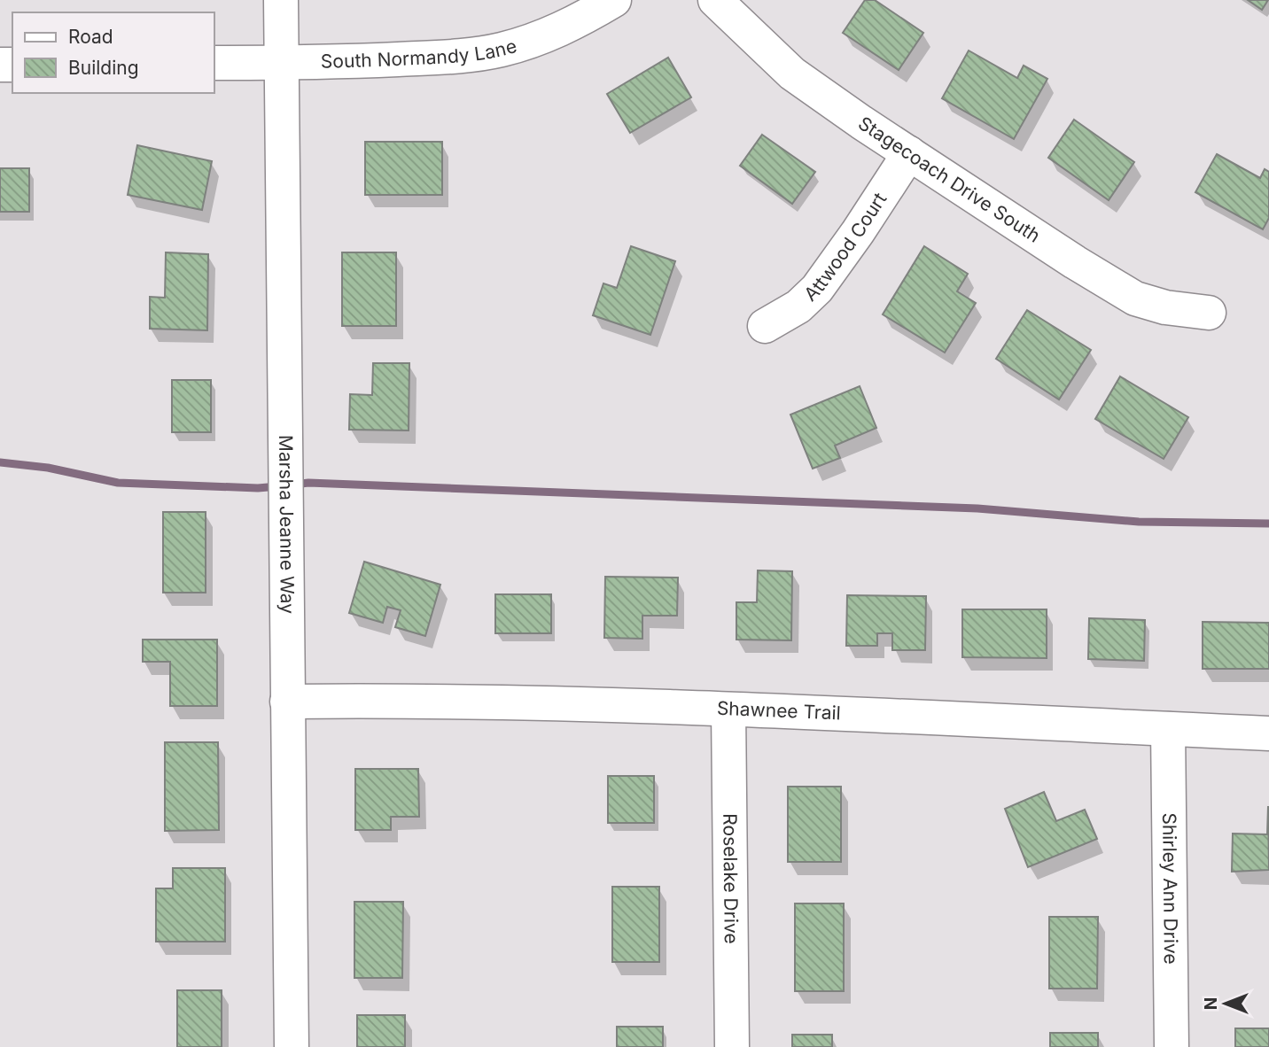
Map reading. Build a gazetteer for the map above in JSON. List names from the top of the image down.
{
  "streets": {
    "street": [
      "South Normandy Lane",
      "Stagecoach Drive South",
      "Attwood Court",
      "Marsha Jeanne Way",
      "Shawnee Trail",
      "Roselake Drive",
      "Shirley Ann Drive"
    ]
  },
  "crossings": [
    ["South Normandy Lane", "Marsha Jeanne Way"],
    ["Stagecoach Drive South", "Attwood Court"],
    ["Marsha Jeanne Way", "Shawnee Trail"],
    ["Shawnee Trail", "Roselake Drive"],
    ["Shawnee Trail", "Shirley Ann Drive"]
  ],
  "legend": ["Road", "Building"],
  "north": "left"
}
